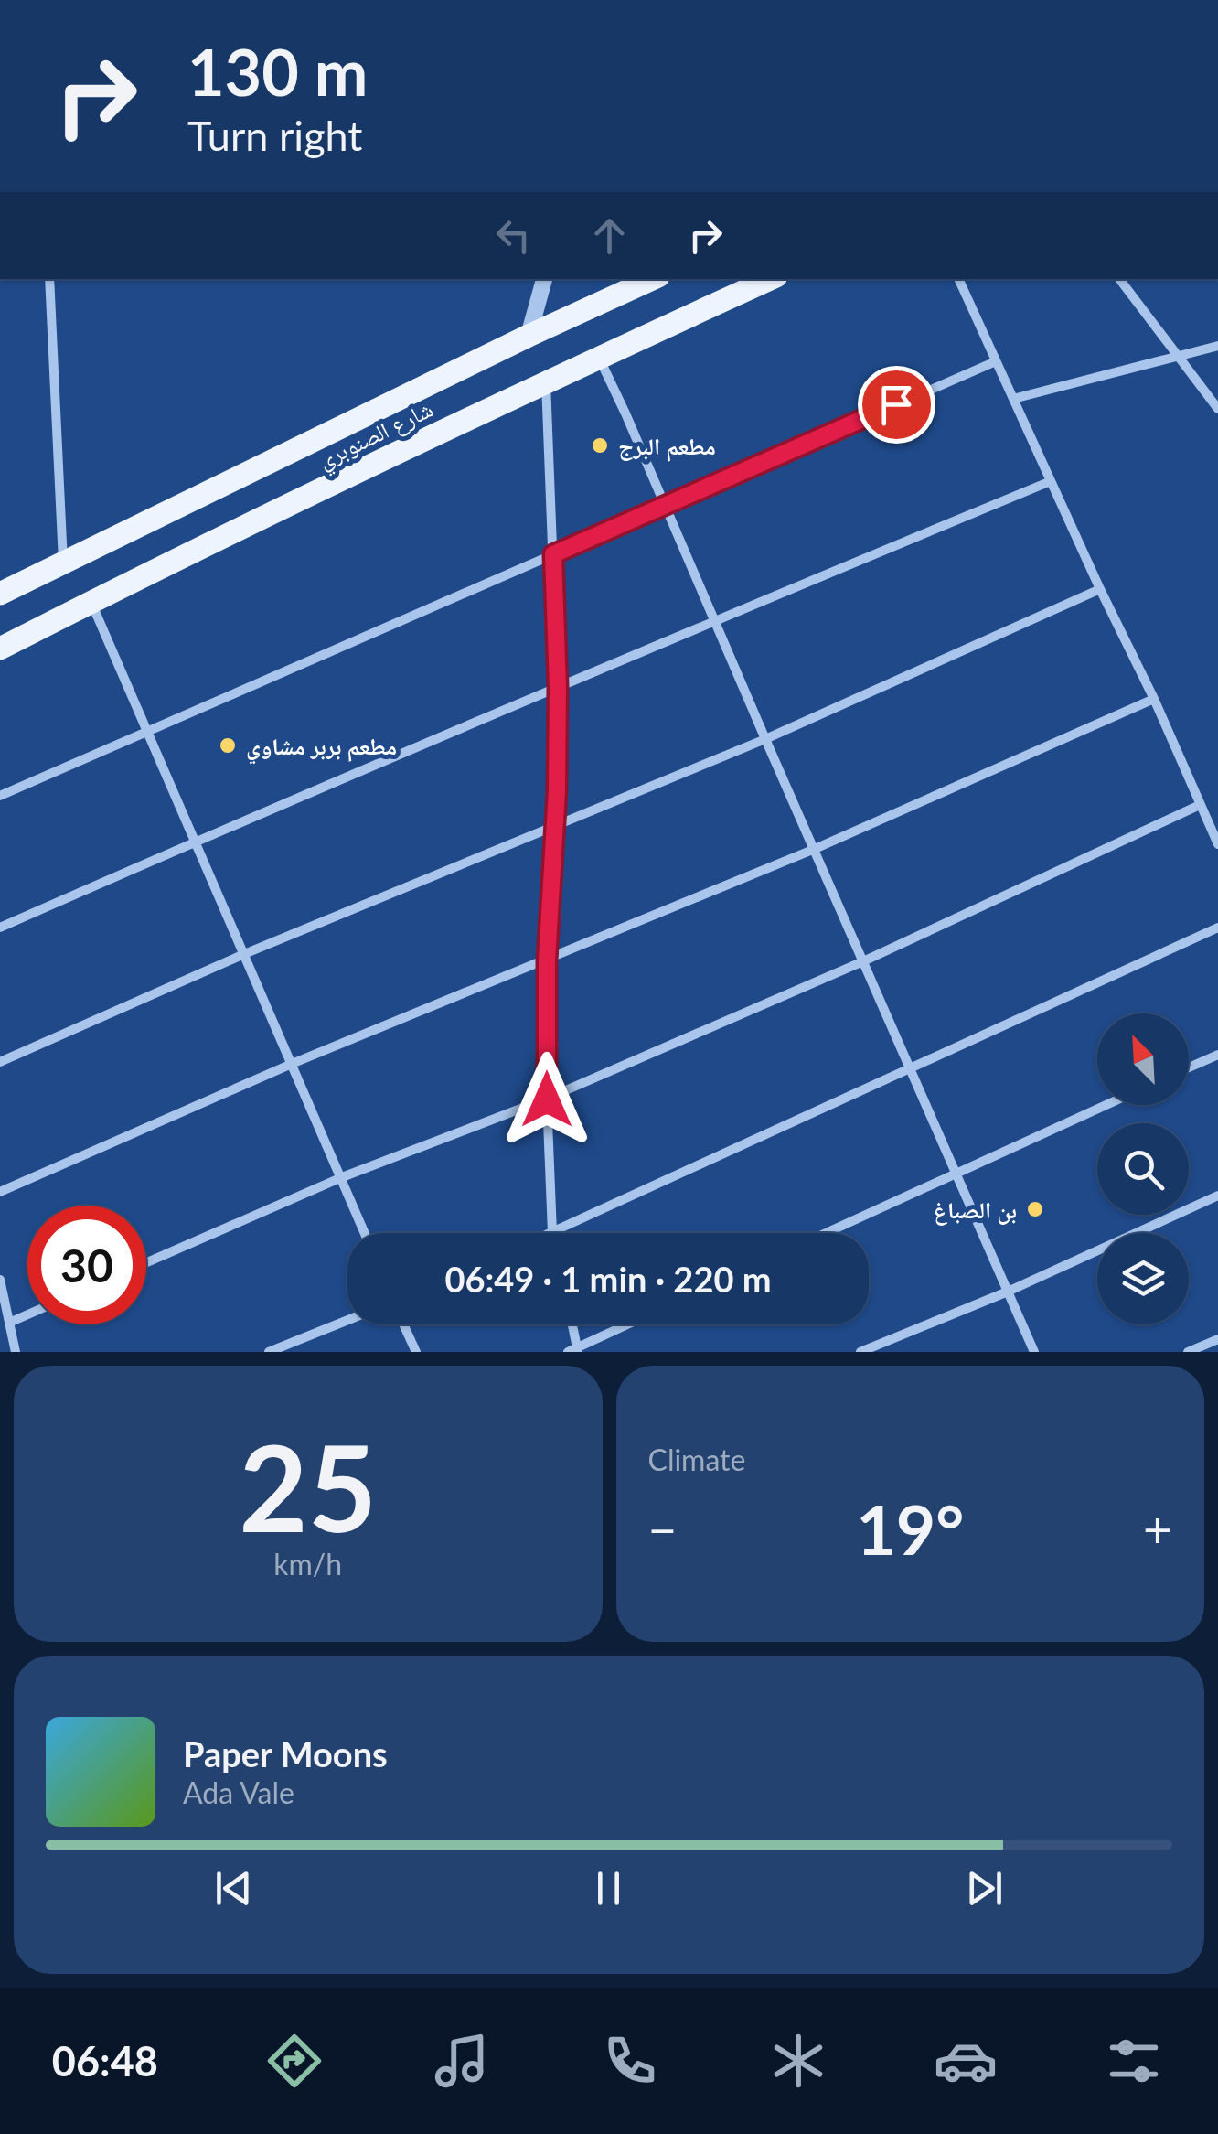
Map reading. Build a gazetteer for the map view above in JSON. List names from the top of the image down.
{
  "streets": {
    "main road": ["شارع الصنوبري"]
  },
  "places": ["مطعم البرج", "مطعم بربر مشاوي", "بن الصباغ"],
  "north": "top left",
  "page": {
    "turn": ["130 m", "Turn right"],
    "limit": "30",
    "trip": "06:49 · 1 min · 220 m",
    "tile": [
      ["25", "km/h"],
      "Climate"
    ],
    "heat": ["−", "19°", "+"],
    "song": ["Paper Moons", "Ada Vale"],
    "tabs": "06:48"
  }
}
